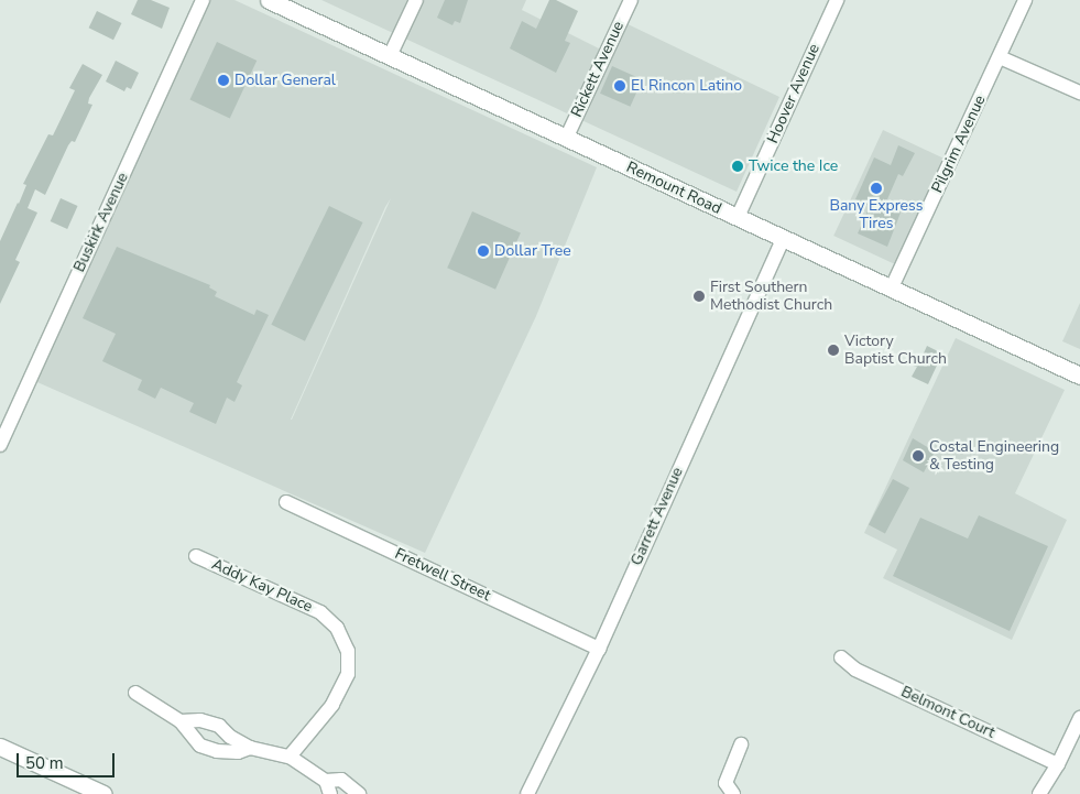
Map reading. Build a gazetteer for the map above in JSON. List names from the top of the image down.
{
  "streets": {
    "main road": ["Remount Road"],
    "street": [
      "Rickett Avenue",
      "Hoover Avenue",
      "Pilgrim Avenue",
      "Buskirk Avenue",
      "Garrett Avenue",
      "Fretwell Street",
      "Addy Kay Place",
      "Belmont Court"
    ]
  },
  "crossings": [
    ["Rickett Avenue", "Remount Road"],
    ["Hoover Avenue", "Remount Road"],
    ["Pilgrim Avenue", "Remount Road"],
    ["Remount Road", "Garrett Avenue"],
    ["Garrett Avenue", "Fretwell Street"]
  ],
  "places": [
    "Dollar General",
    "El Rincon Latino",
    "Twice the Ice",
    "Bany Express Tires",
    "Dollar Tree",
    "First Southern Methodist Church",
    "Victory Baptist Church",
    "Costal Engineering & Testing"
  ],
  "scale_bar": "50 m"
}
